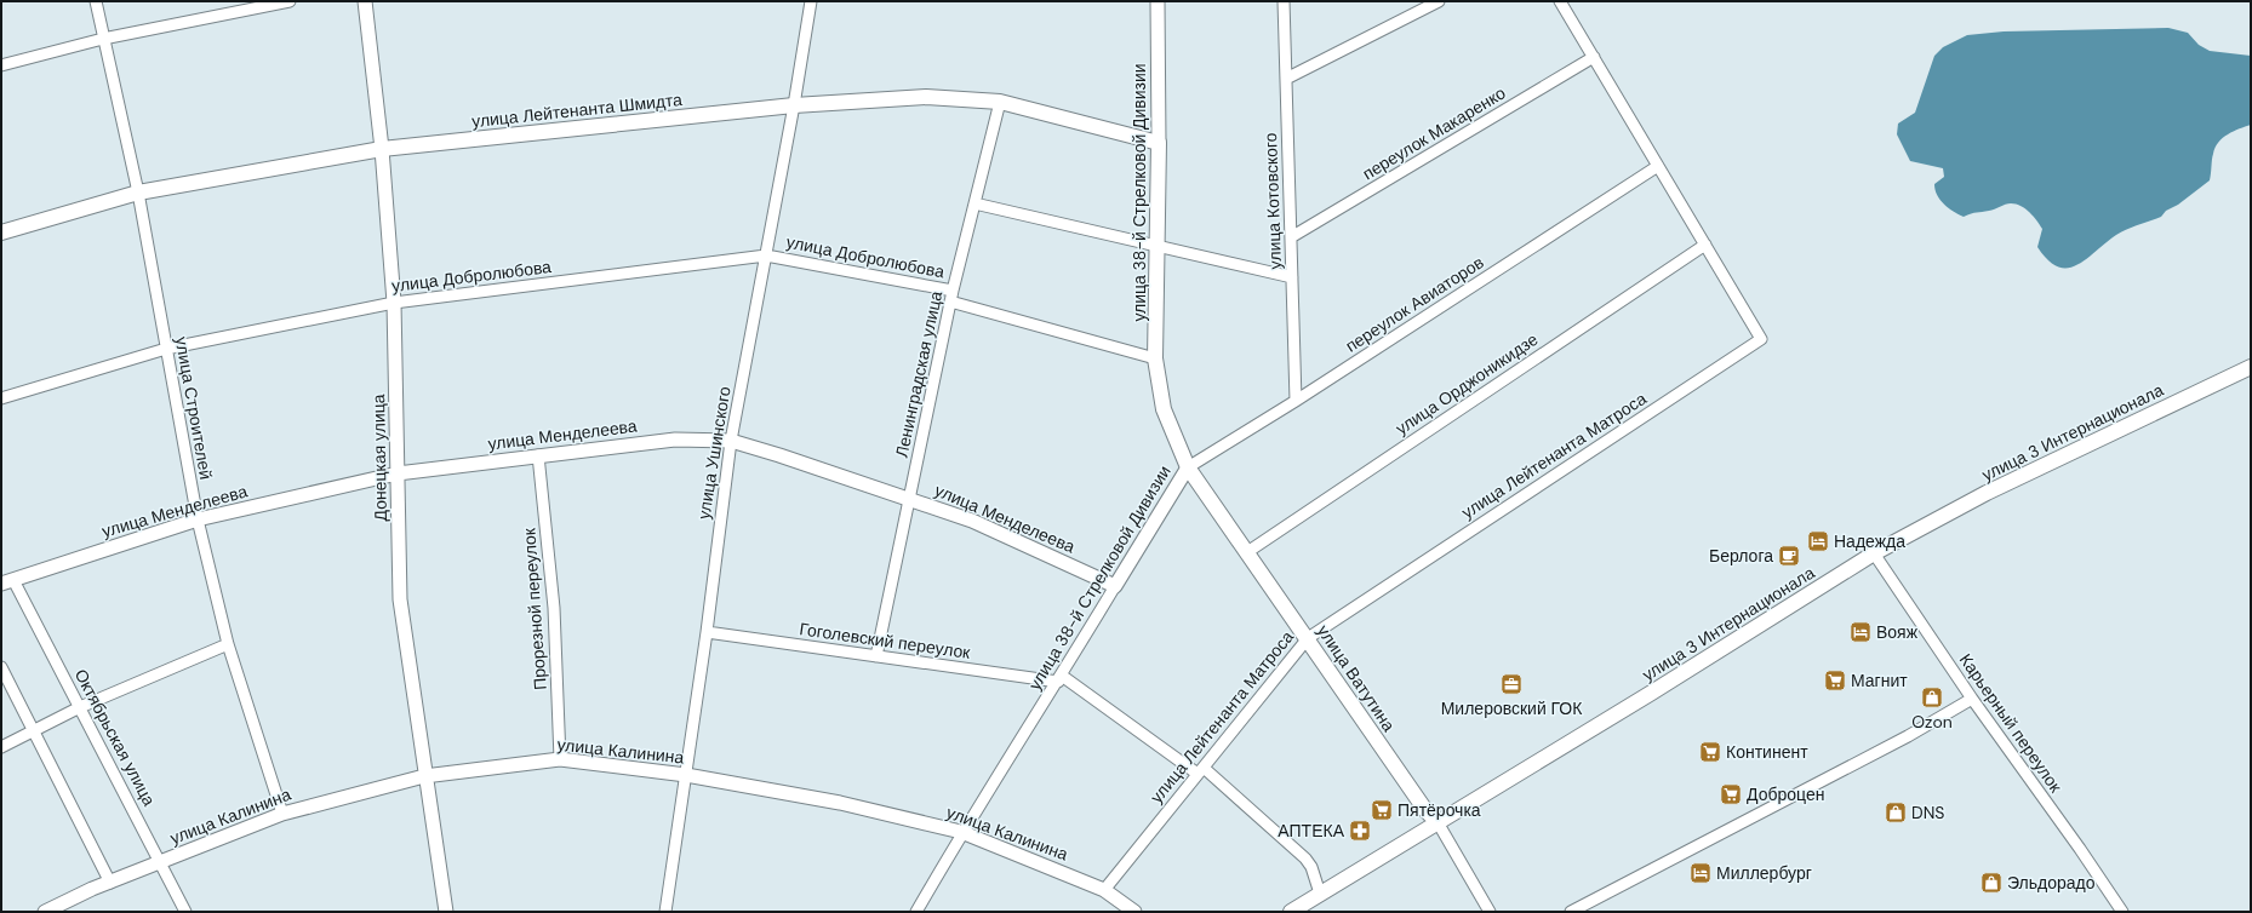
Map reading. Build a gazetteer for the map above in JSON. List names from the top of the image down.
{
  "streets": {
    "main road": [
      "улица Лейтенанта Шмидта",
      "улица 38-й Стрелковой Дивизии",
      "улица 3 Интернационала",
      "улица Ватутина"
    ],
    "street": [
      "переулок Макаренко",
      "улица Котовского",
      "улица Добролюбова",
      "переулок Авиаторов",
      "Ленинградская улица",
      "улица Орджоникидзе",
      "улица Строителей",
      "улица Менделеева",
      "улица Ушинского",
      "улица Лейтенанта Матроса",
      "Донецкая улица",
      "Прорезной переулок",
      "Гоголевский переулок",
      "Карьерный переулок",
      "Октябрьская улица",
      "улица Калинина"
    ]
  },
  "crossings": [
    ["улица Лейтенанта Шмидта", "улица 38-й Стрелковой Дивизии"],
    ["улица Лейтенанта Шмидта", "Ленинградская улица"],
    ["улица Лейтенанта Шмидта", "улица Строителей"],
    ["улица Лейтенанта Шмидта", "улица Ушинского"],
    ["улица Лейтенанта Шмидта", "Донецкая улица"],
    ["переулок Макаренко", "улица Котовского"],
    ["переулок Макаренко", "улица Лейтенанта Матроса"],
    ["улица 38-й Стрелковой Дивизии", "улица Добролюбова"],
    ["улица 38-й Стрелковой Дивизии", "переулок Авиаторов"],
    ["улица 38-й Стрелковой Дивизии", "улица Менделеева"],
    ["улица 38-й Стрелковой Дивизии", "Гоголевский переулок"],
    ["улица 38-й Стрелковой Дивизии", "улица Ватутина"],
    ["улица 38-й Стрелковой Дивизии", "улица Калинина"],
    ["улица Котовского", "переулок Авиаторов"],
    ["улица Добролюбова", "Ленинградская улица"],
    ["улица Добролюбова", "улица Строителей"],
    ["улица Добролюбова", "улица Ушинского"],
    ["улица Добролюбова", "Донецкая улица"],
    ["переулок Авиаторов", "улица Лейтенанта Матроса"],
    ["переулок Авиаторов", "улица Ватутина"],
    ["Ленинградская улица", "улица Менделеева"],
    ["Ленинградская улица", "Гоголевский переулок"],
    ["улица Орджоникидзе", "улица Лейтенанта Матроса"],
    ["улица Орджоникидзе", "улица Ватутина"],
    ["улица Строителей", "улица Менделеева"],
    ["улица Строителей", "улица Калинина"],
    ["улица 3 Интернационала", "Гоголевский переулок"],
    ["улица 3 Интернационала", "улица Ватутина"],
    ["улица 3 Интернационала", "Карьерный переулок"],
    ["улица Менделеева", "улица Ушинского"],
    ["улица Менделеева", "Донецкая улица"],
    ["улица Менделеева", "Прорезной переулок"],
    ["улица Менделеева", "Октябрьская улица"],
    ["улица Ушинского", "Гоголевский переулок"],
    ["улица Ушинского", "улица Калинина"],
    ["улица Лейтенанта Матроса", "Гоголевский переулок"],
    ["улица Лейтенанта Матроса", "улица Ватутина"],
    ["улица Лейтенанта Матроса", "улица Калинина"],
    ["Донецкая улица", "улица Калинина"],
    ["Прорезной переулок", "улица Калинина"],
    ["Октябрьская улица", "улица Калинина"]
  ],
  "places": {
    "hotel": ["Надежда", "Вояж", "Миллербург"],
    "cafe": ["Берлога"],
    "supermarket": [
      "Магнит",
      "Континент",
      "Доброцен",
      "Пятёрочка"
    ],
    "office": ["Милеровский ГОК"],
    "shop": ["Ozon", "DNS", "Эльдорадо"],
    "pharmacy": ["АПТЕКА"]
  }
}
